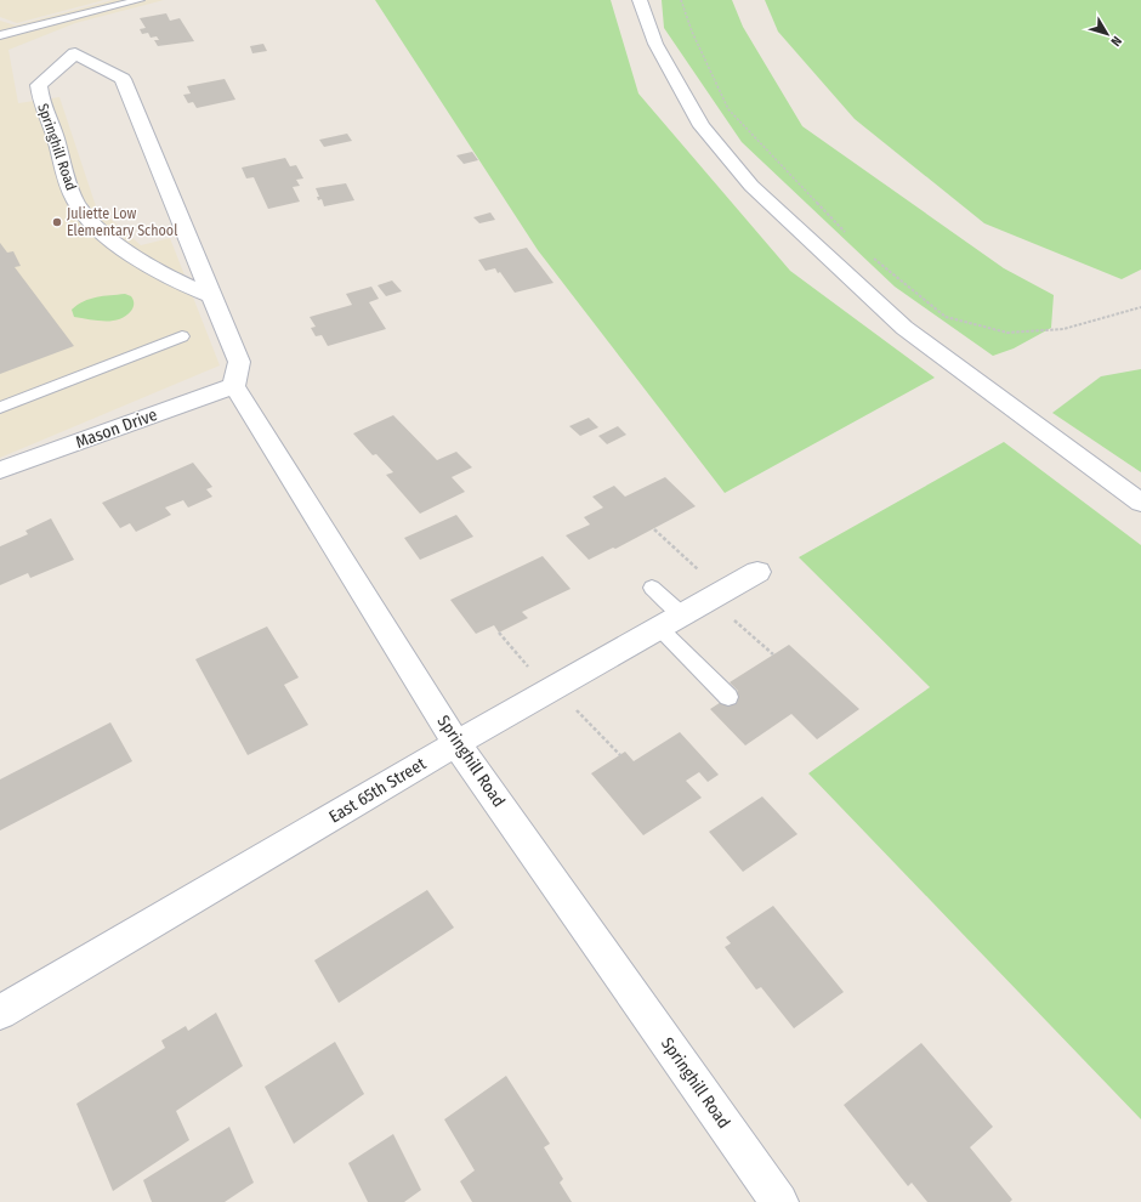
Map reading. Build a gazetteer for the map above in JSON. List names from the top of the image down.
{
  "streets": {
    "street": ["Springhill Road", "Mason Drive", "East 65th Street"]
  },
  "crossings": [
    ["Springhill Road", "Mason Drive"],
    ["Springhill Road", "East 65th Street"]
  ],
  "places": ["Juliette Low Elementary School"],
  "north": "bottom right"
}
